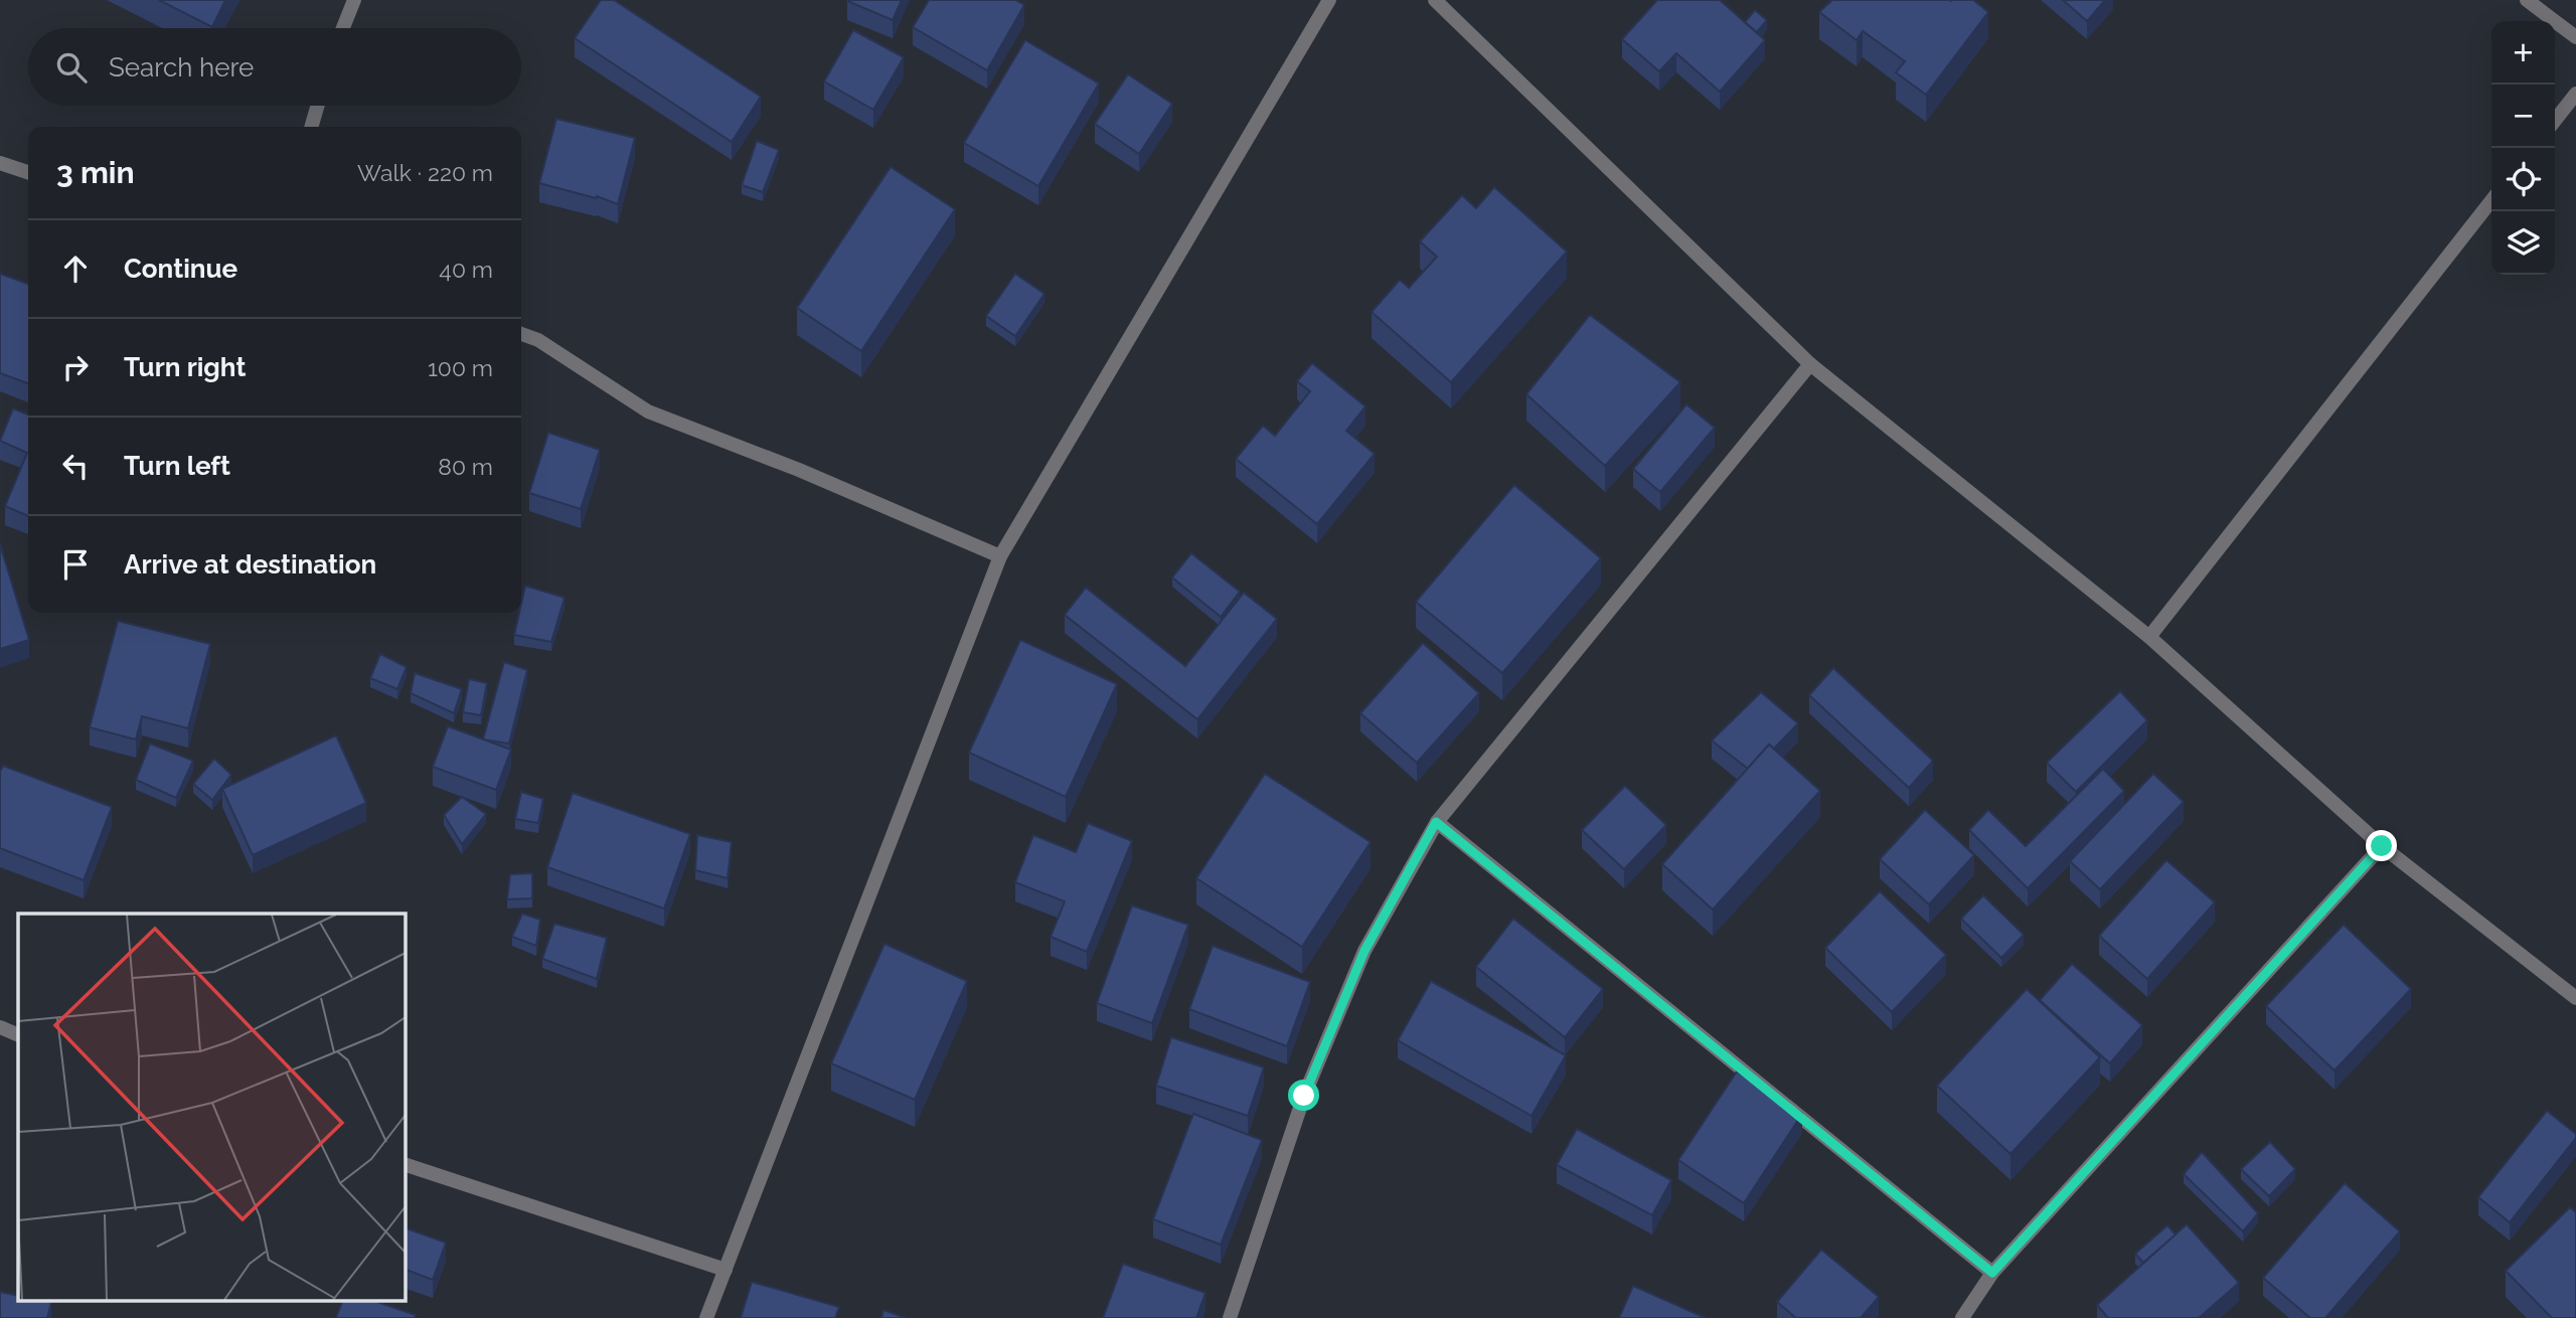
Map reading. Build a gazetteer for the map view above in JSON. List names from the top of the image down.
{
  "page": {
    "map_buttons": ["+", "−"],
    "search": "Search here",
    "heading": ["3 min", "Walk · 220 m"],
    "list": [
      ["Continue", "40 m"],
      ["Turn right", "100 m"],
      ["Turn left", "80 m"],
      "Arrive at destination"
    ]
  }
}
